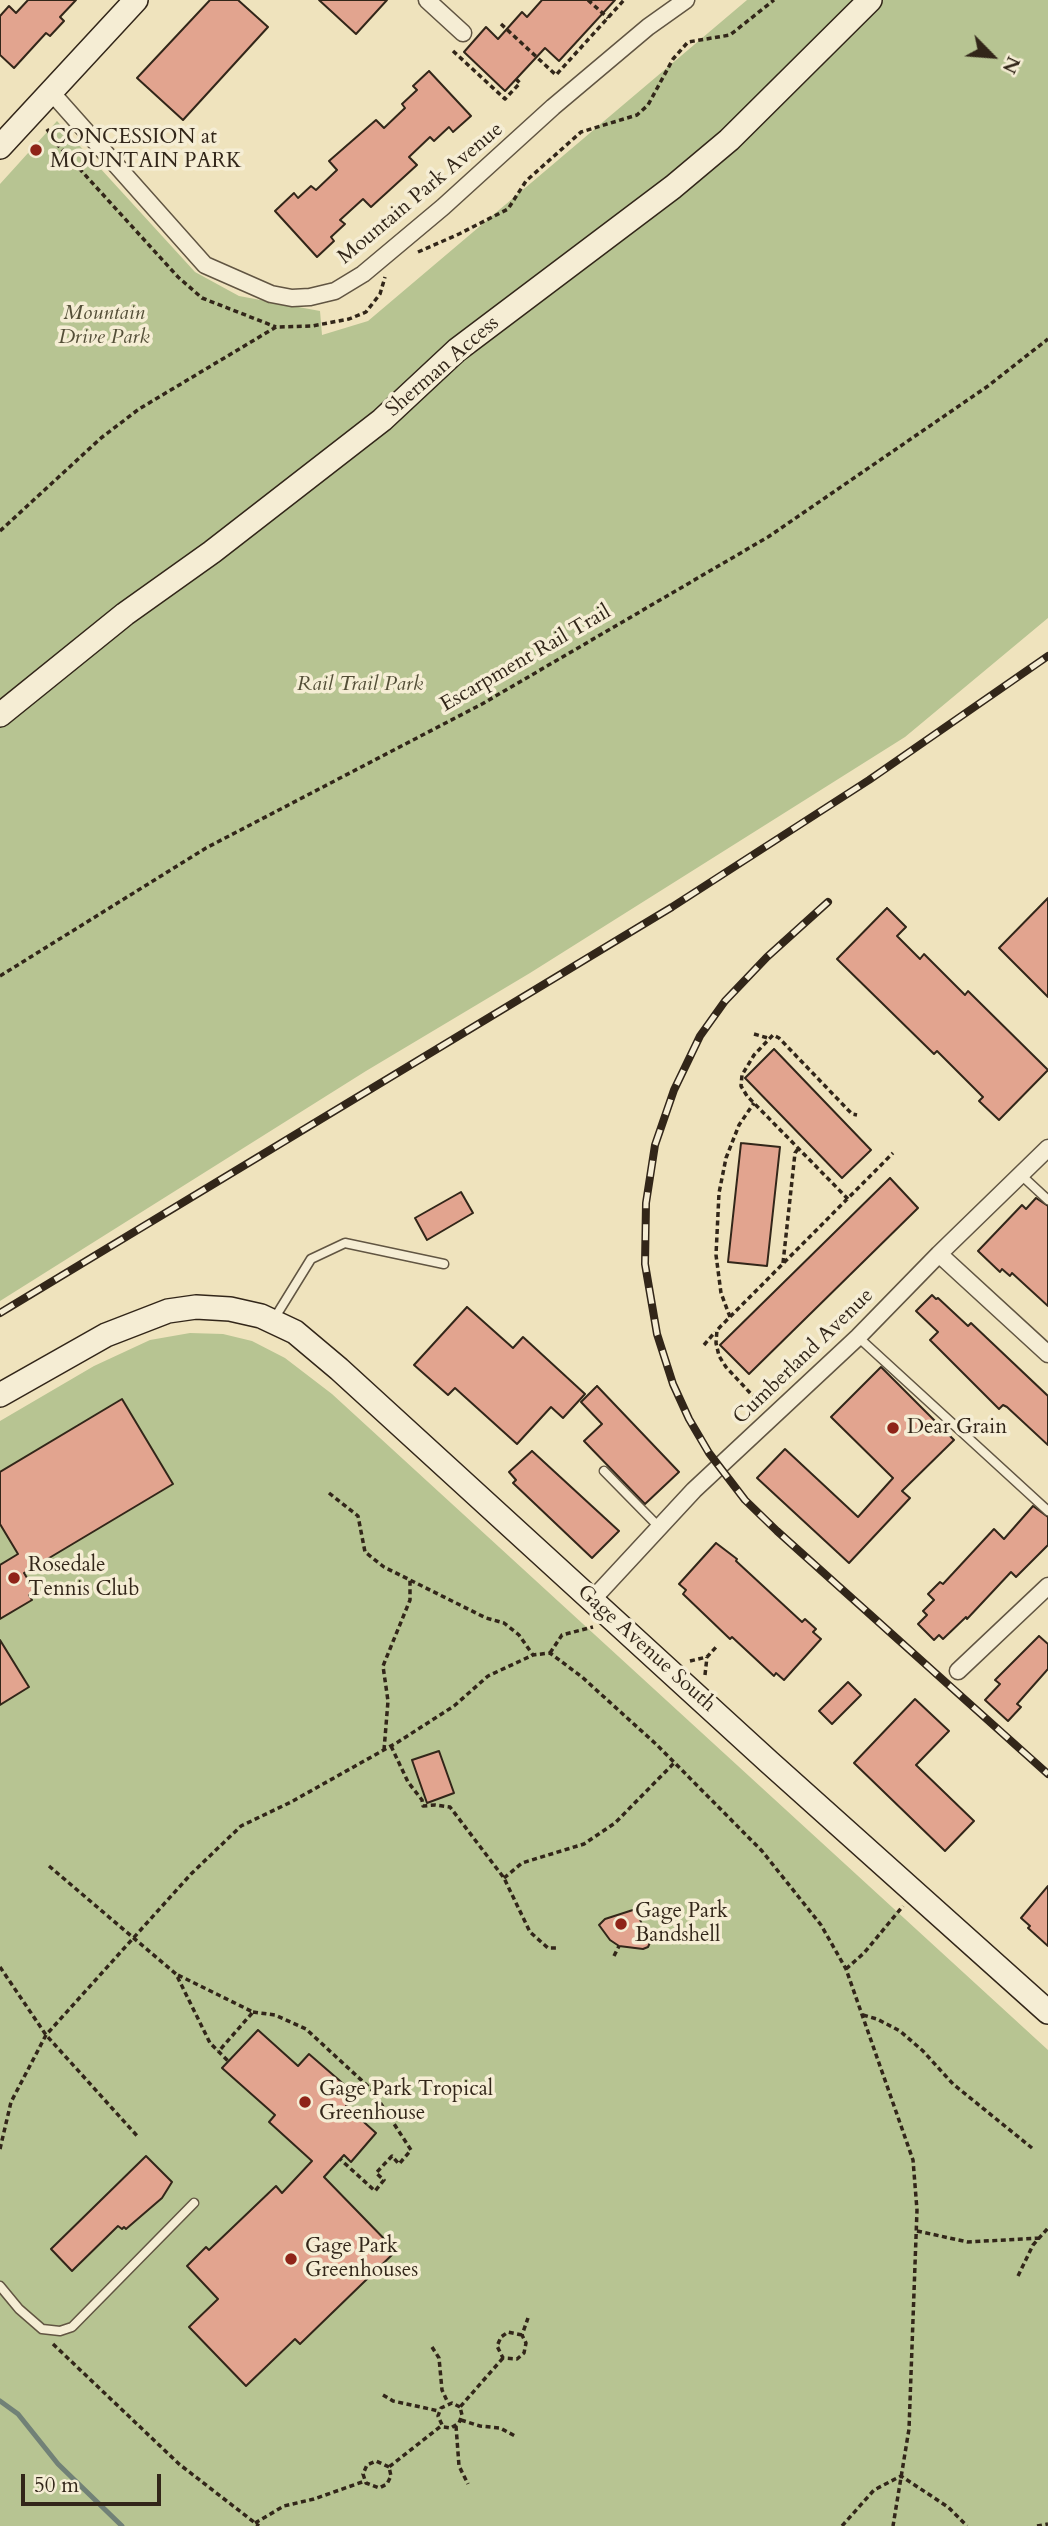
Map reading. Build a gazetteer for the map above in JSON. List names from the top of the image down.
{
  "streets": {
    "street": [
      "Mountain Park Avenue",
      "Sherman Access",
      "Cumberland Avenue",
      "Gage Avenue South"
    ],
    "path": ["Escarpment Rail Trail"]
  },
  "crossings": [
    ["Cumberland Avenue", "Gage Avenue South"]
  ],
  "parks": ["Mountain Drive Park", "Rail Trail Park"],
  "places": [
    "CONCESSION at MOUNTAIN PARK",
    "Dear Grain",
    "Rosedale Tennis Club",
    "Gage Park Bandshell",
    "Gage Park Tropical Greenhouse",
    "Gage Park Greenhouses"
  ],
  "scale_bar": "50 m",
  "north": "bottom right"
}
